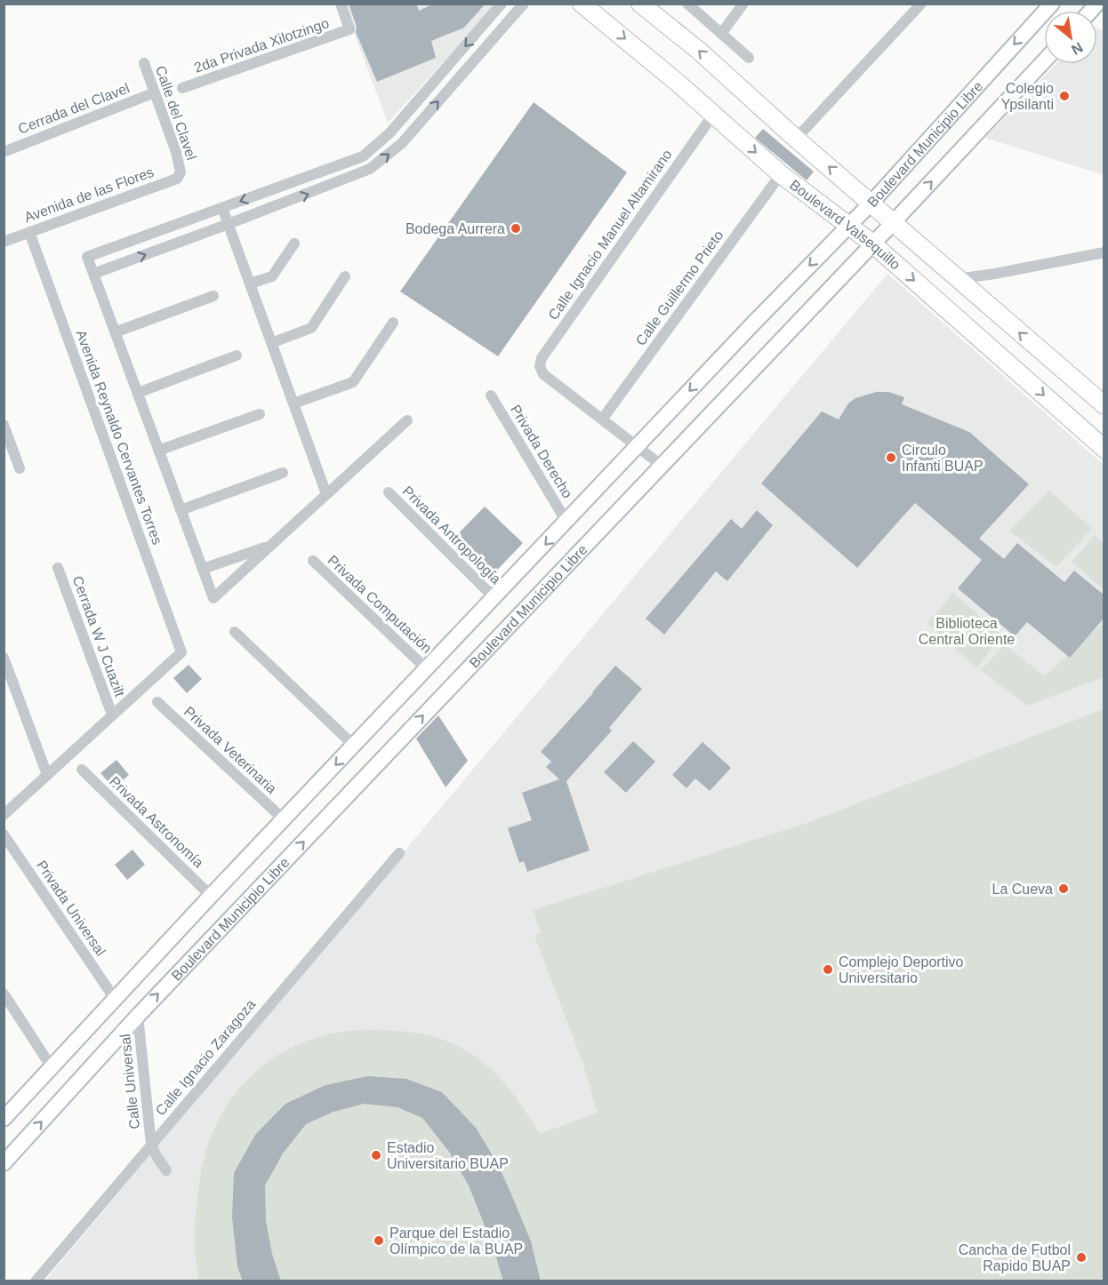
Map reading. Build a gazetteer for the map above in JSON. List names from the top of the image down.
{
  "streets": {
    "main road": ["Boulevard Municipio Libre", "Boulevard Valsequillo"],
    "street": [
      "2da Privada Xilotzingo",
      "Cerrada del Clavel",
      "Calle del Clavel",
      "Avenida de las Flores",
      "Calle Ignacio Manuel Altamirano",
      "Calle Guillermo Prieto",
      "Avenida Reynaldo Cervantes Torres",
      "Privada Derecho",
      "Privada Antropología",
      "Privada Computación",
      "Cerrada W J Cuazilt",
      "Privada Veterinaria",
      "Privada Astronomía",
      "Privada Universal",
      "Calle Ignacio Zaragoza",
      "Calle Universal"
    ]
  },
  "crossings": [
    ["Cerrada del Clavel", "Calle del Clavel"],
    ["Calle del Clavel", "Avenida de las Flores"],
    ["Boulevard Municipio Libre", "Boulevard Valsequillo"],
    ["Boulevard Municipio Libre", "Privada Derecho"],
    ["Boulevard Municipio Libre", "Privada Antropología"],
    ["Boulevard Municipio Libre", "Privada Computación"],
    ["Boulevard Municipio Libre", "Privada Veterinaria"],
    ["Boulevard Municipio Libre", "Privada Astronomía"],
    ["Boulevard Municipio Libre", "Privada Universal"],
    ["Boulevard Municipio Libre", "Calle Universal"],
    ["Avenida de las Flores", "Avenida Reynaldo Cervantes Torres"],
    ["Boulevard Valsequillo", "Calle Ignacio Manuel Altamirano"],
    ["Boulevard Valsequillo", "Calle Guillermo Prieto"],
    ["Calle Ignacio Manuel Altamirano", "Calle Guillermo Prieto"],
    ["Avenida Reynaldo Cervantes Torres", "Cerrada W J Cuazilt"],
    ["Calle Ignacio Zaragoza", "Calle Universal"]
  ],
  "parks": ["Biblioteca Central Oriente"],
  "places": [
    "Colegio Ypsilanti",
    "Bodega Aurrera",
    "Circulo Infanti BUAP",
    "La Cueva",
    "Complejo Deportivo Universitario",
    "Estadio Universitario BUAP",
    "Parque del Estadio Olímpico de la BUAP",
    "Cancha de Futbol Rapido BUAP"
  ],
  "north": "bottom right"
}
